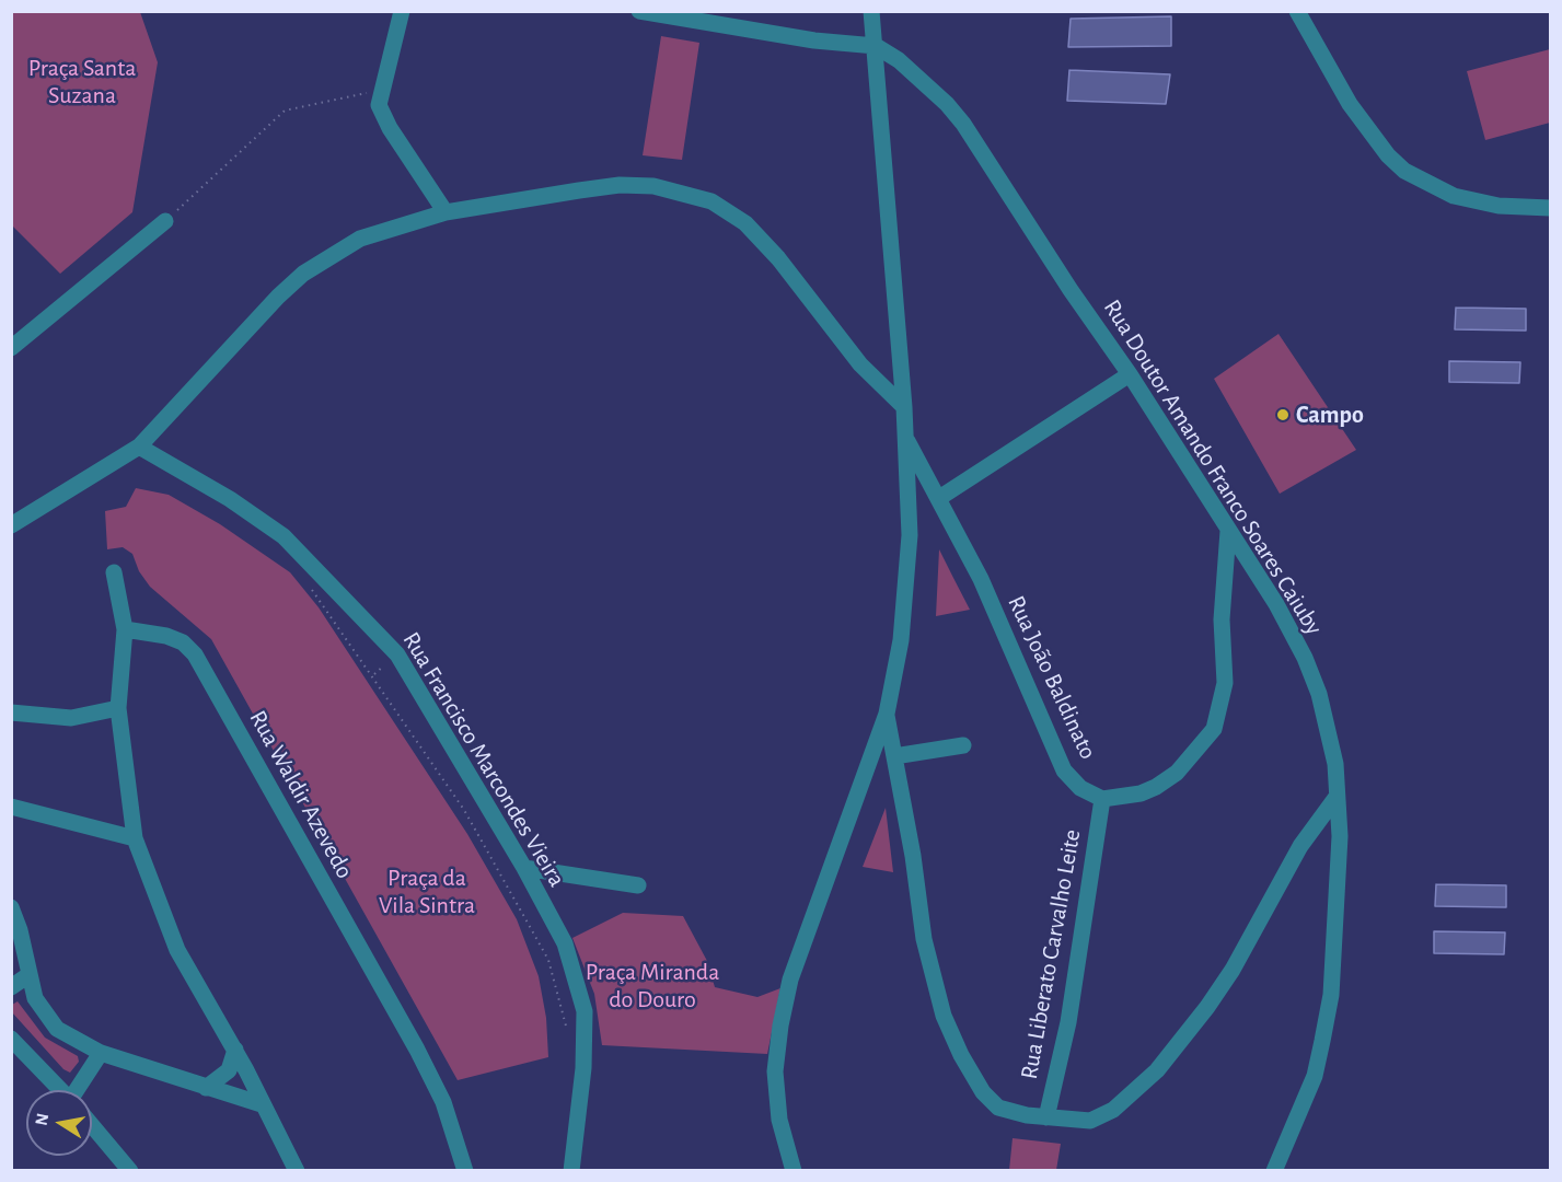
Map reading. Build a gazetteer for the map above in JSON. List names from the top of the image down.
{
  "streets": {
    "street": [
      "Rua Doutor Amando Franco Soares Caiuby",
      "Rua João Baldinato",
      "Rua Francisco Marcondes Vieira",
      "Rua Waldir Azevedo",
      "Rua Liberato Carvalho Leite"
    ]
  },
  "crossings": [
    ["Rua João Baldinato", "Rua Liberato Carvalho Leite"]
  ],
  "parks": ["Praça Santa Suzana", "Praça da Vila Sintra", "Praça Miranda do Douro"],
  "places": ["Campo"],
  "north": "left"
}
